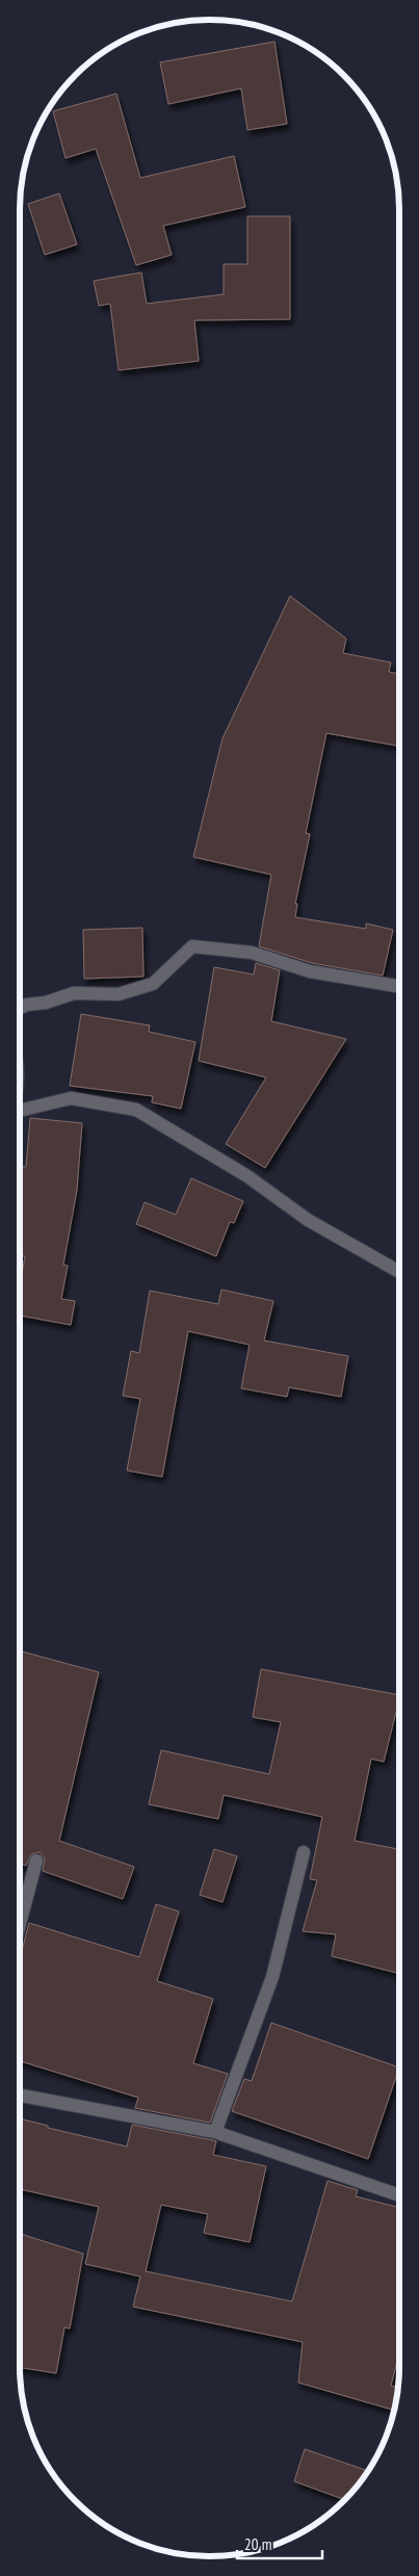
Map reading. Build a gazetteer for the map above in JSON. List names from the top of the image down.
{
  "scale_bar": "20 m"
}
